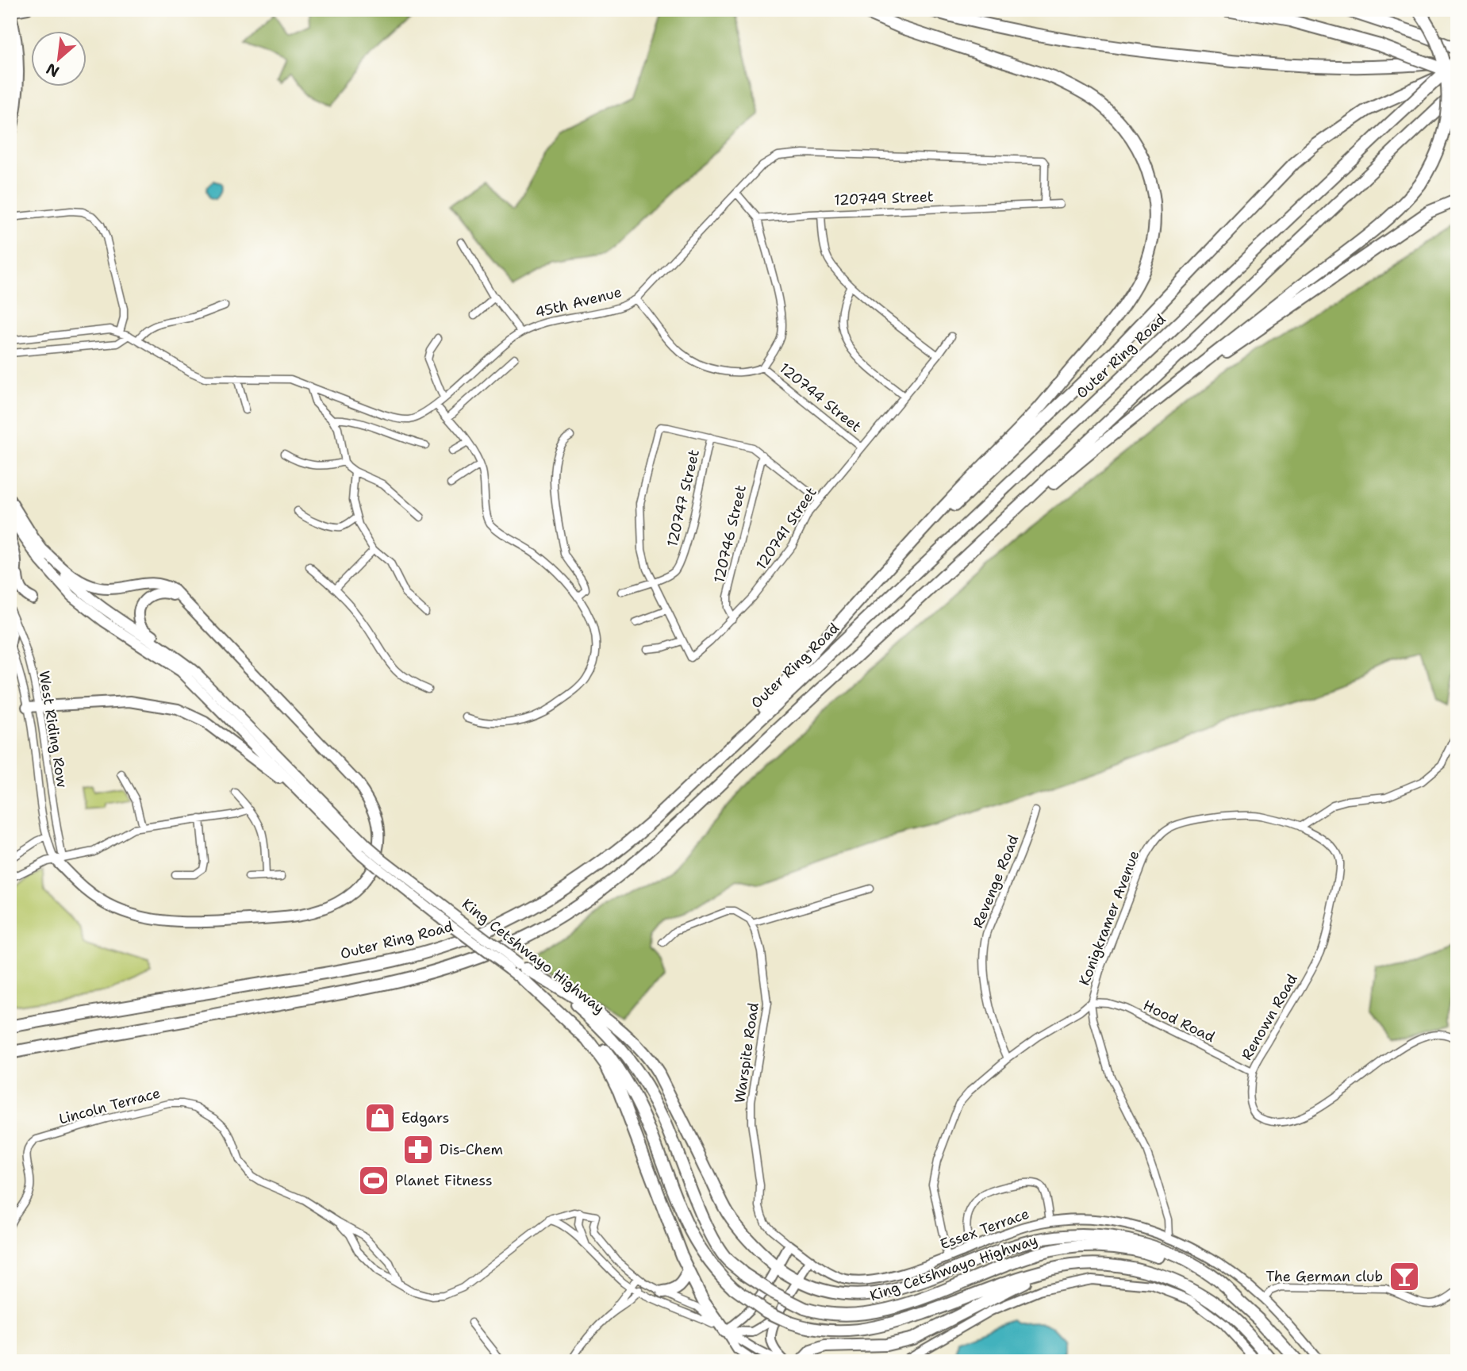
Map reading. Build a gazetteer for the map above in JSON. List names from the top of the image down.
{
  "streets": {
    "highway": ["Outer Ring Road", "King Cetshwayo Highway"],
    "street": [
      "120749 Street",
      "45th Avenue",
      "120744 Street",
      "120747 Street",
      "120741 Street",
      "120746 Street",
      "West Riding Row",
      "Revenge Road",
      "Konigkramer Avenue",
      "Renown Road",
      "Hood Road",
      "Warspite Road",
      "Lincoln Terrace",
      "Essex Terrace"
    ]
  },
  "crossings": [
    ["120749 Street", "45th Avenue"],
    ["120744 Street", "120741 Street"],
    ["120741 Street", "120746 Street"],
    ["Konigkramer Avenue", "Renown Road"],
    ["Konigkramer Avenue", "Hood Road"],
    ["Konigkramer Avenue", "Essex Terrace"],
    ["Renown Road", "Hood Road"],
    ["Warspite Road", "Essex Terrace"]
  ],
  "places": {
    "shop": ["Edgars"],
    "pharmacy": ["Dis-Chem"],
    "sports": ["Planet Fitness"],
    "bar": ["The German club"]
  },
  "north": "bottom left"
}
